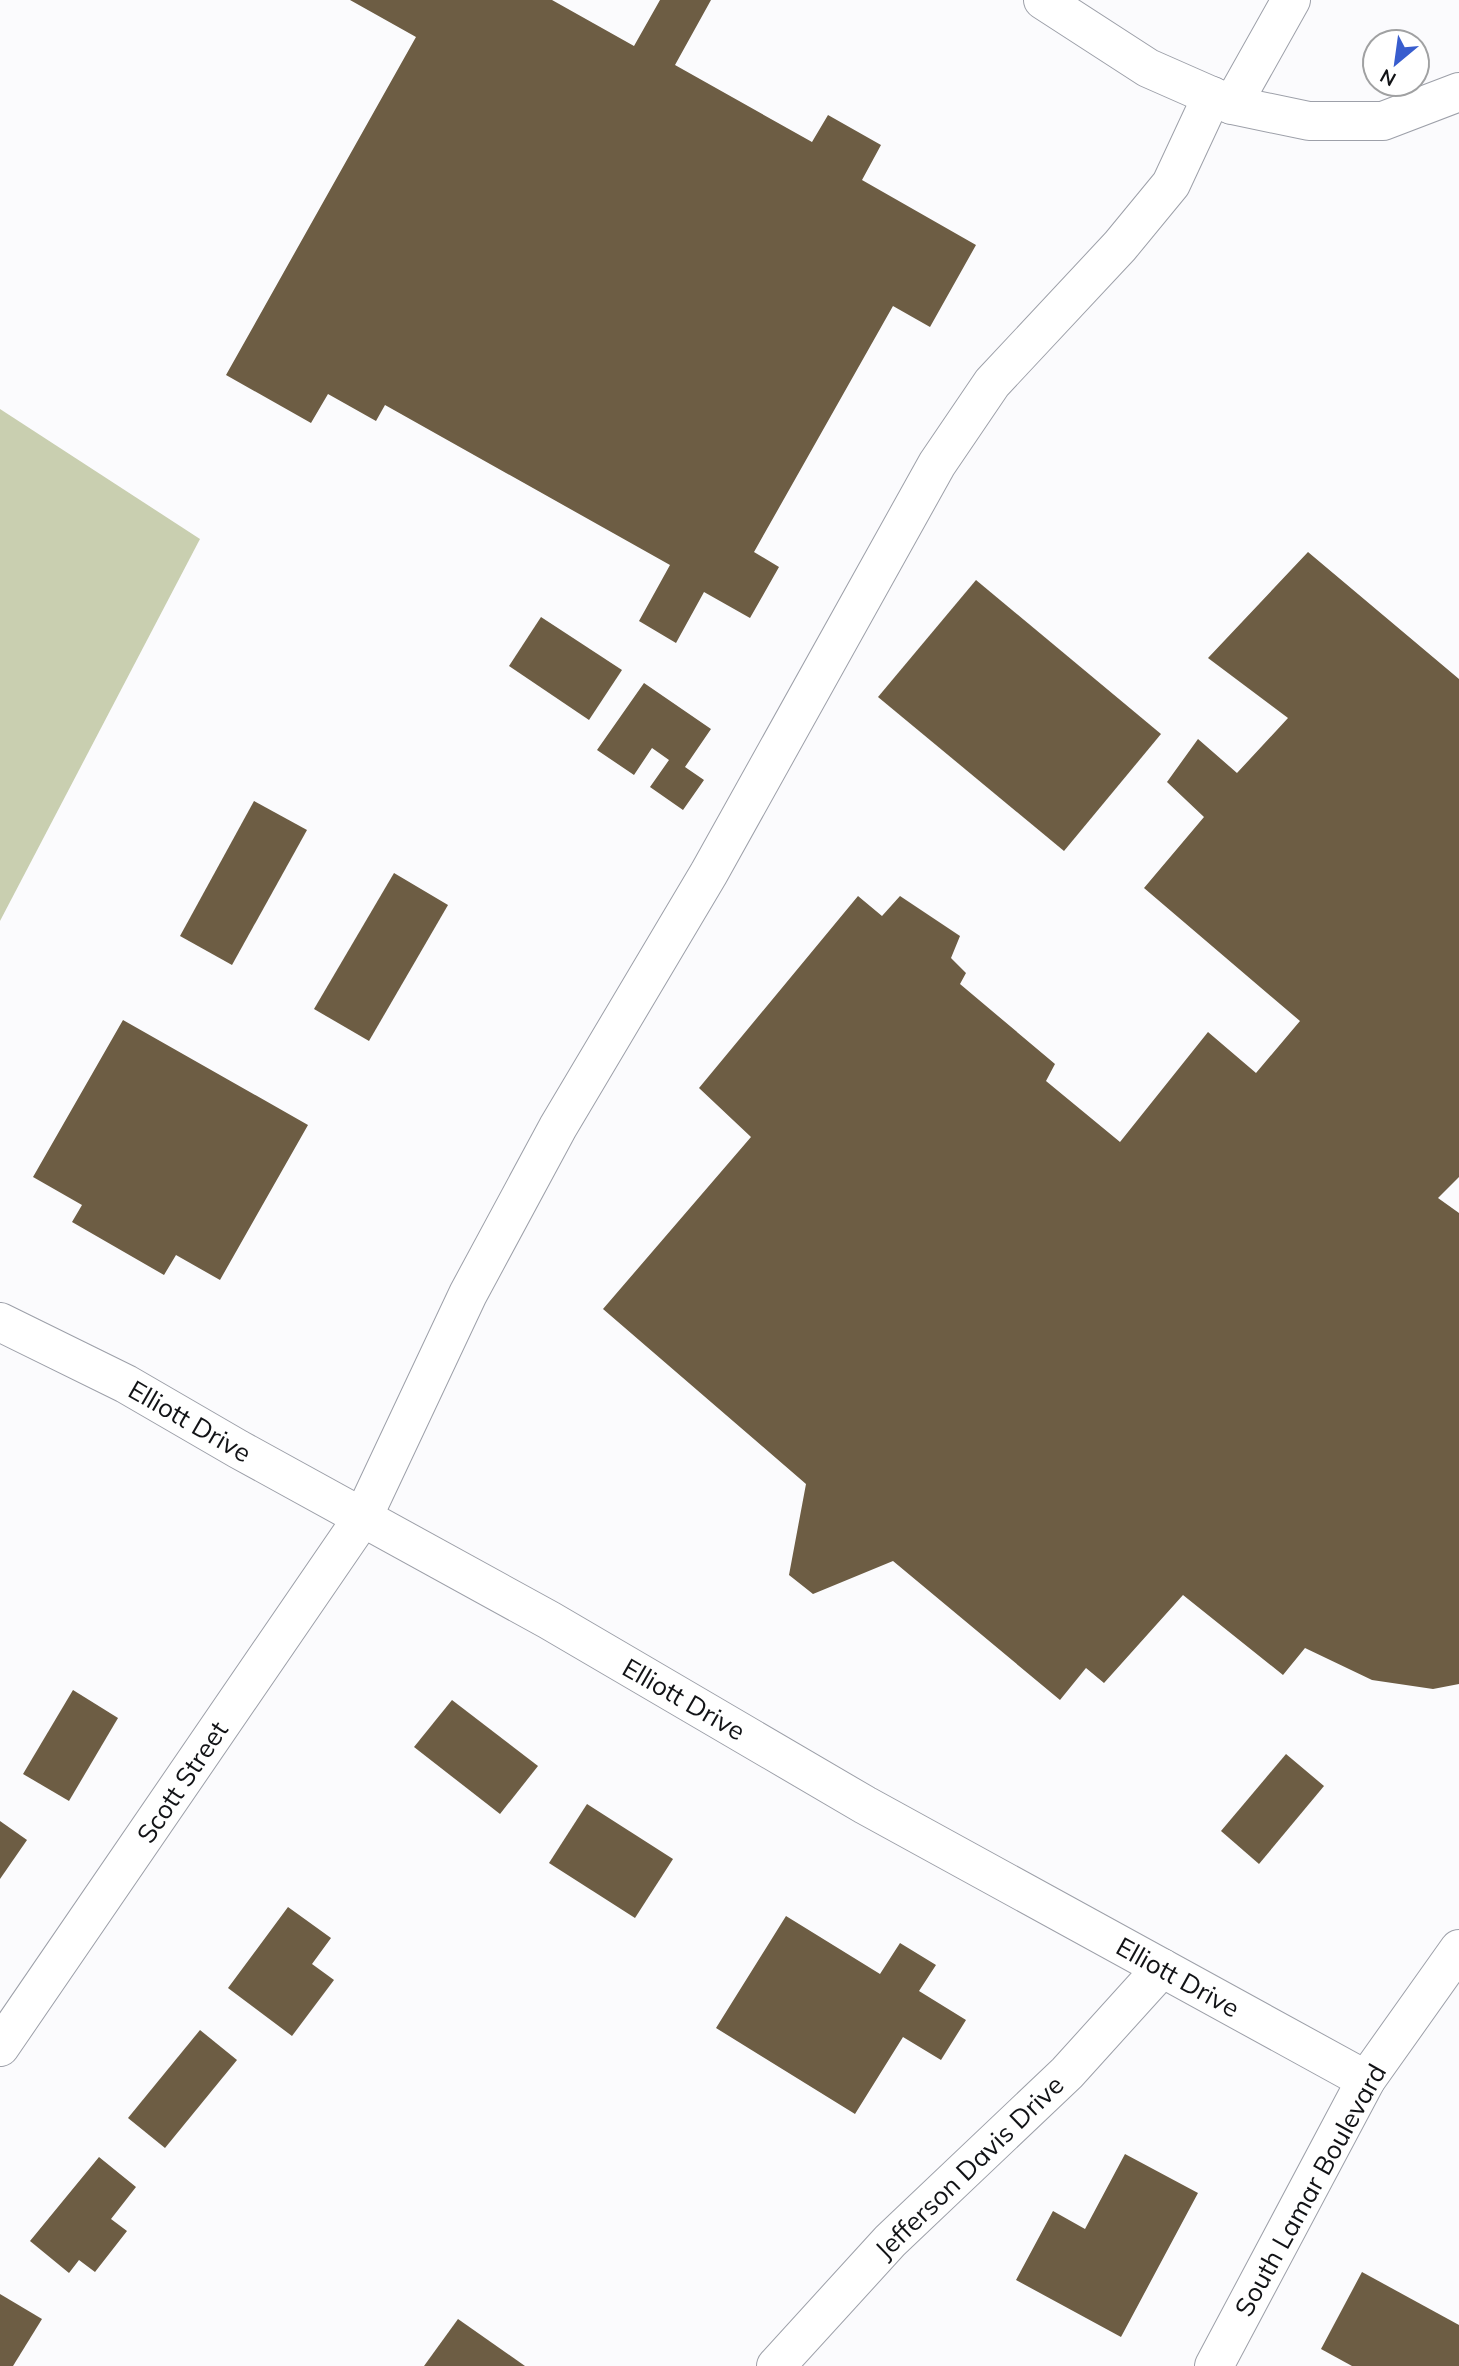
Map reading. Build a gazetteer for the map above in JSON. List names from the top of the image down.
{
  "streets": {
    "street": [
      "Elliott Drive",
      "Scott Street",
      "Jefferson Davis Drive",
      "South Lamar Boulevard"
    ]
  },
  "crossings": [
    ["Elliott Drive", "Scott Street"],
    ["Elliott Drive", "Jefferson Davis Drive"],
    ["Elliott Drive", "South Lamar Boulevard"]
  ],
  "north": "bottom left"
}
